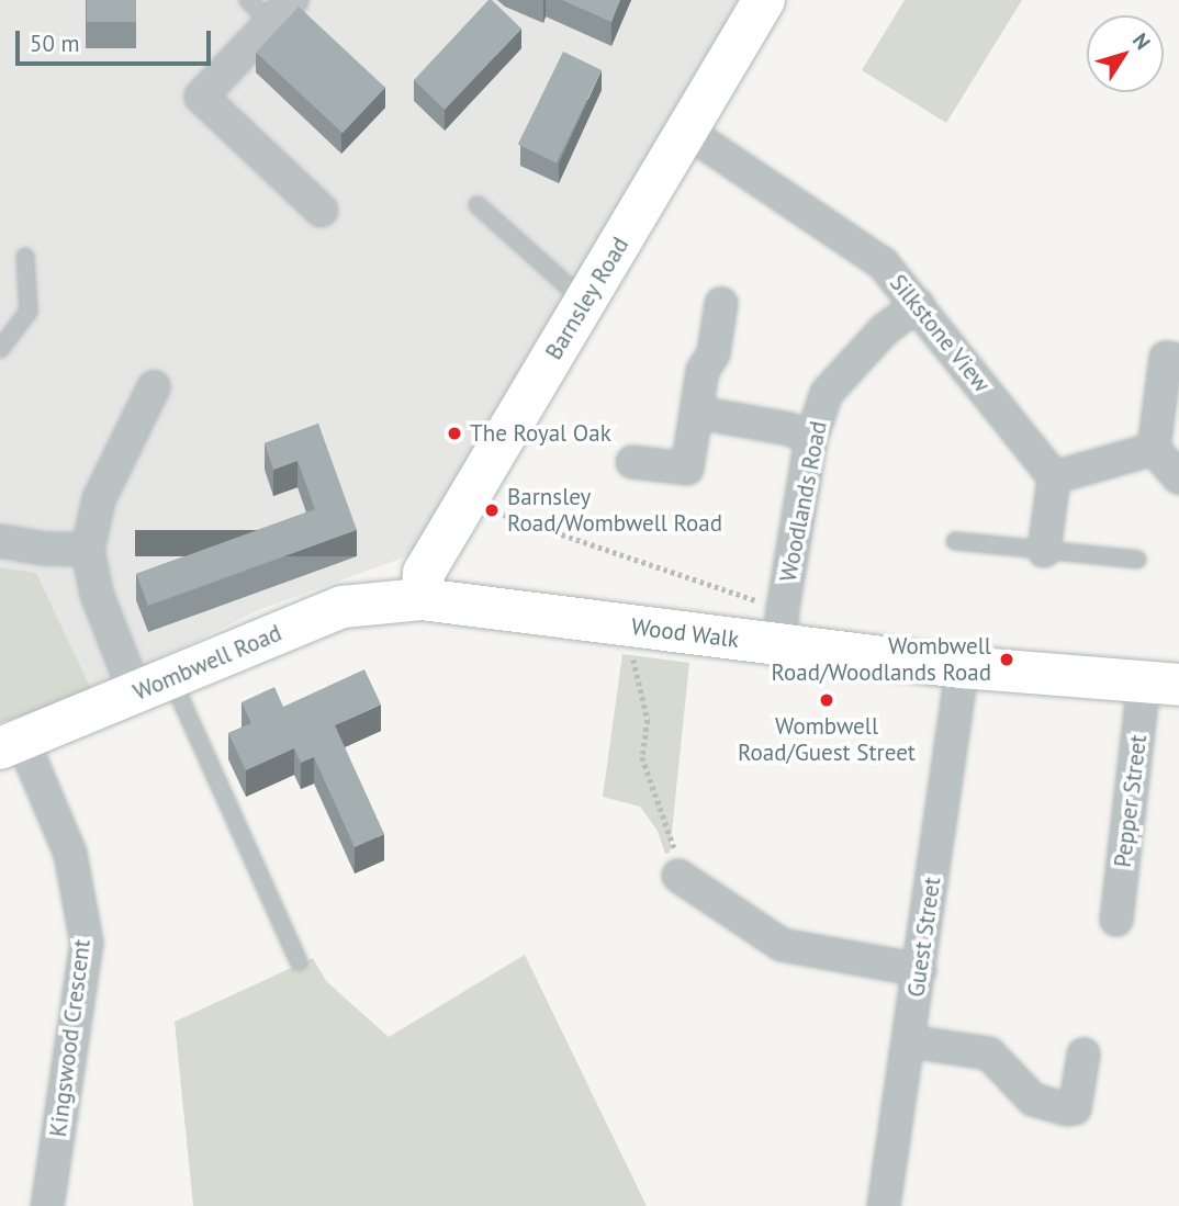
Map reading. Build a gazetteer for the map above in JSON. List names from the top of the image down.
{
  "streets": {
    "main road": ["Barnsley Road", "Wood Walk", "Wombwell Road"],
    "street": [
      "Silkstone View",
      "Woodlands Road",
      "Pepper Street",
      "Guest Street",
      "Kingswood Crescent"
    ]
  },
  "crossings": [
    ["Barnsley Road", "Silkstone View"],
    ["Barnsley Road", "Wood Walk"],
    ["Barnsley Road", "Wombwell Road"],
    ["Silkstone View", "Woodlands Road"],
    ["Woodlands Road", "Wood Walk"],
    ["Wood Walk", "Wombwell Road"],
    ["Wood Walk", "Pepper Street"],
    ["Wood Walk", "Guest Street"],
    ["Wombwell Road", "Kingswood Crescent"]
  ],
  "places": [
    "The Royal Oak",
    "Barnsley Road/Wombwell Road",
    "Wombwell Road/Woodlands Road",
    "Wombwell Road/Guest Street"
  ],
  "scale_bar": "50 m",
  "north": "top right"
}
